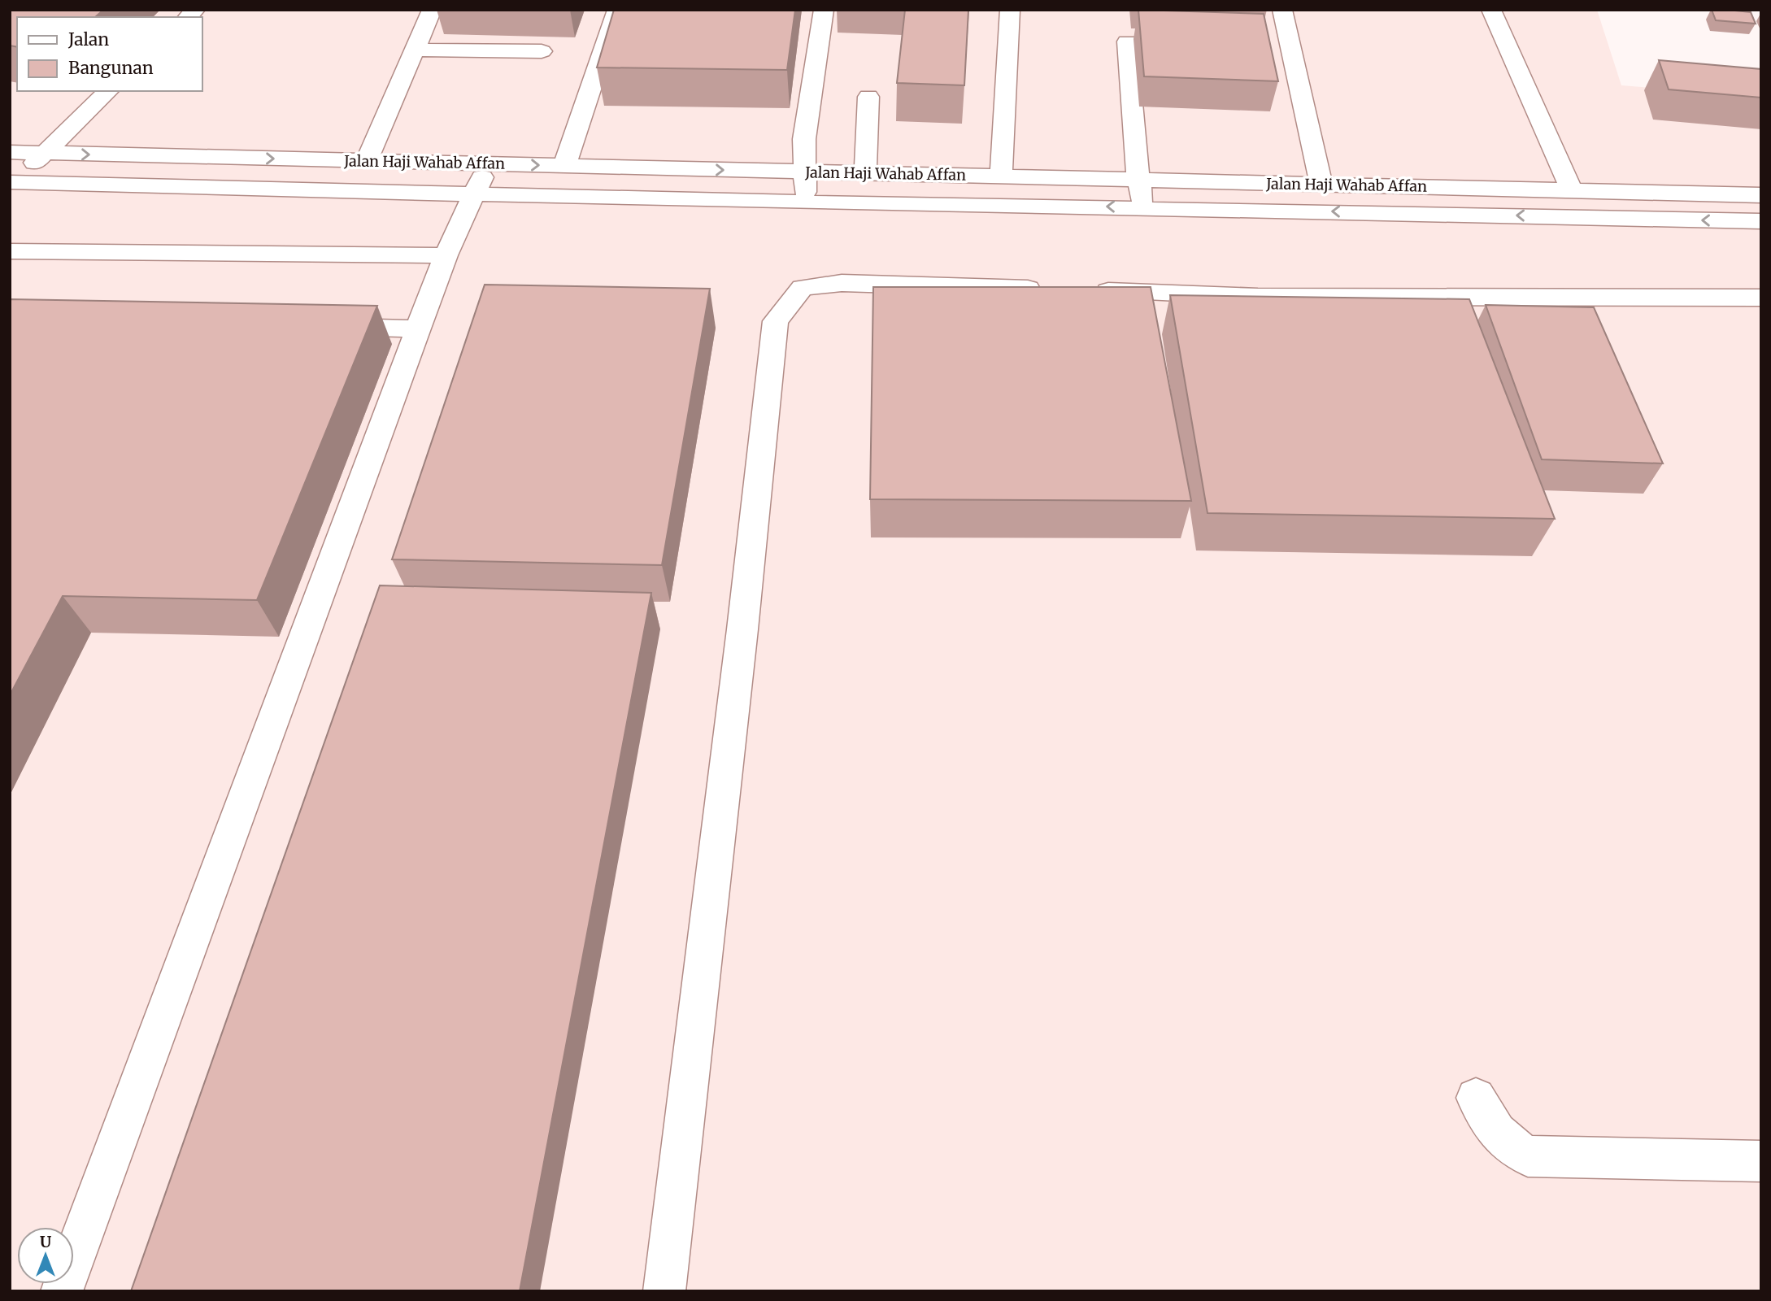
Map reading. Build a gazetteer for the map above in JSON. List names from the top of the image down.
{
  "streets": {
    "street": ["Jalan Haji Wahab Affan"]
  },
  "legend": ["Jalan", "Bangunan"],
  "north": "top"
}
